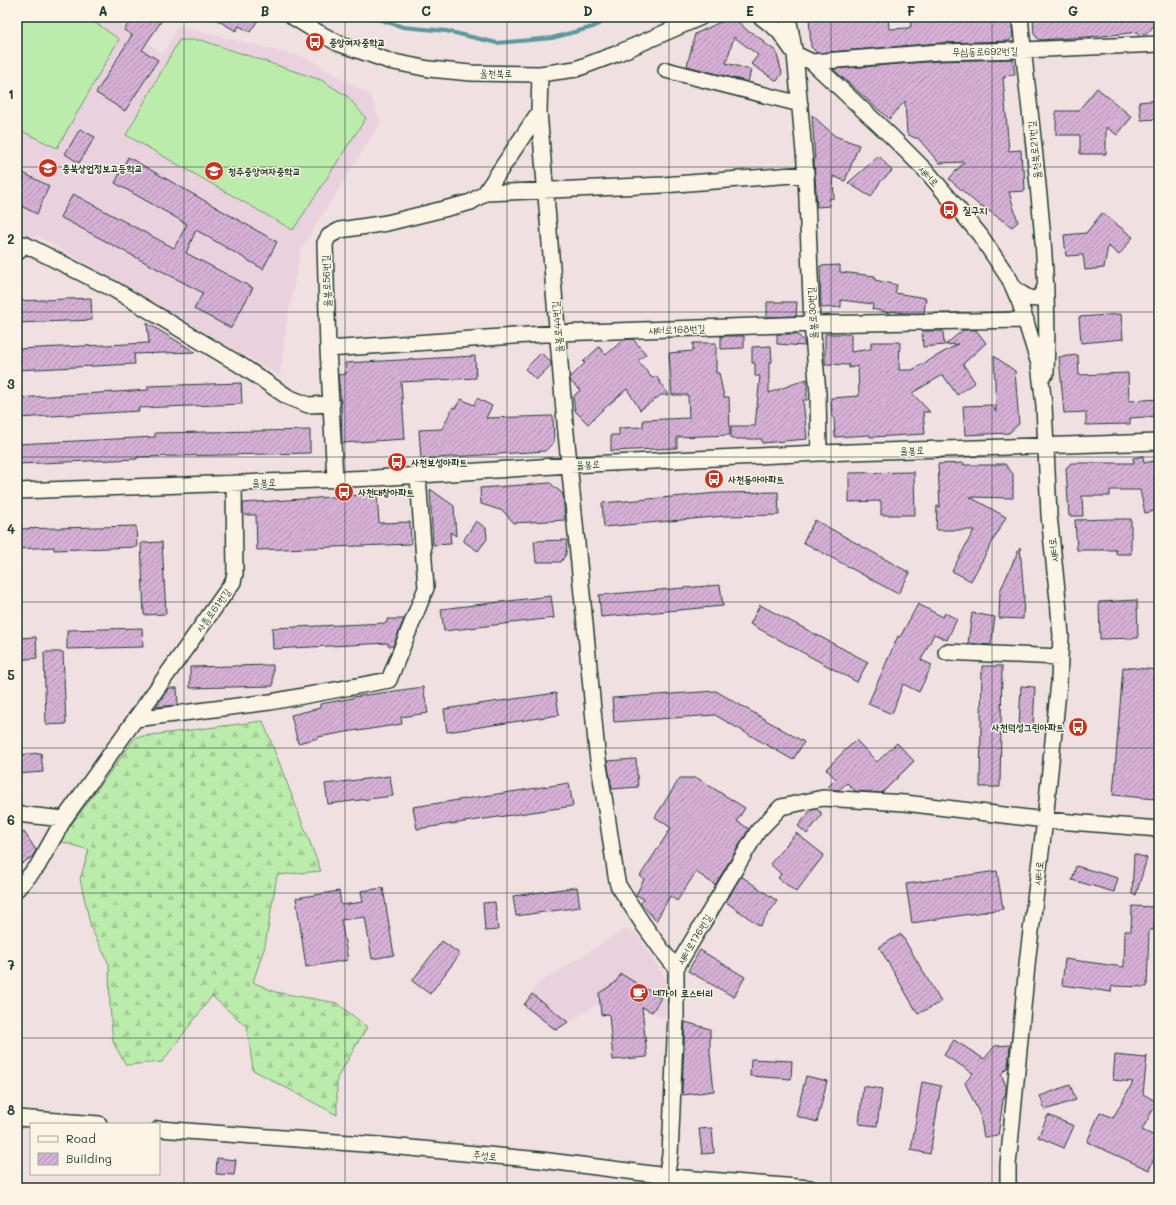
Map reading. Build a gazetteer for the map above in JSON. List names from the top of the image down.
{
  "streets": {
    "street": [
      "무심동로692번길",
      "율천북로",
      "율천북로21번길",
      "새터로",
      "율봉로56번길",
      "율봉로30번길",
      "율봉로44번길",
      "새터로168번길",
      "율봉로",
      "사뜸로61번길",
      "새터로176번길",
      "주성로"
    ]
  },
  "crossings": [
    ["무심동로692번길", "율천북로21번길"],
    ["무심동로692번길", "새터로"],
    ["율천북로", "율봉로44번길"],
    ["율천북로21번길", "새터로"],
    ["새터로", "율봉로30번길"],
    ["새터로", "새터로168번길"],
    ["새터로", "율봉로"],
    ["새터로", "새터로176번길"],
    ["율봉로56번길", "율봉로44번길"],
    ["율봉로56번길", "새터로168번길"],
    ["율봉로56번길", "율봉로"],
    ["율봉로30번길", "새터로168번길"],
    ["율봉로30번길", "율봉로"],
    ["율봉로44번길", "새터로168번길"],
    ["율봉로44번길", "율봉로"],
    ["율봉로44번길", "새터로176번길"],
    ["율봉로", "사뜸로61번길"],
    ["새터로176번길", "주성로"]
  ],
  "places": {
    "bus stop": [
      "중앙여자중학교",
      "질구지",
      "사천보성아파트",
      "사천동아아파트",
      "사천대창아파트",
      "사천덕성그린아파트"
    ],
    "school or university": ["충북상업정보고등학교", "청주중앙여자중학교"],
    "cafe": ["네가이 로스터리"]
  },
  "legend": ["Road", "Building"],
  "grid": {
    "columns": [
      "A",
      "B",
      "C",
      "D",
      "E",
      "F",
      "G"
    ],
    "rows": [
      "1",
      "2",
      "3",
      "4",
      "5",
      "6",
      "7",
      "8"
    ]
  }
}
